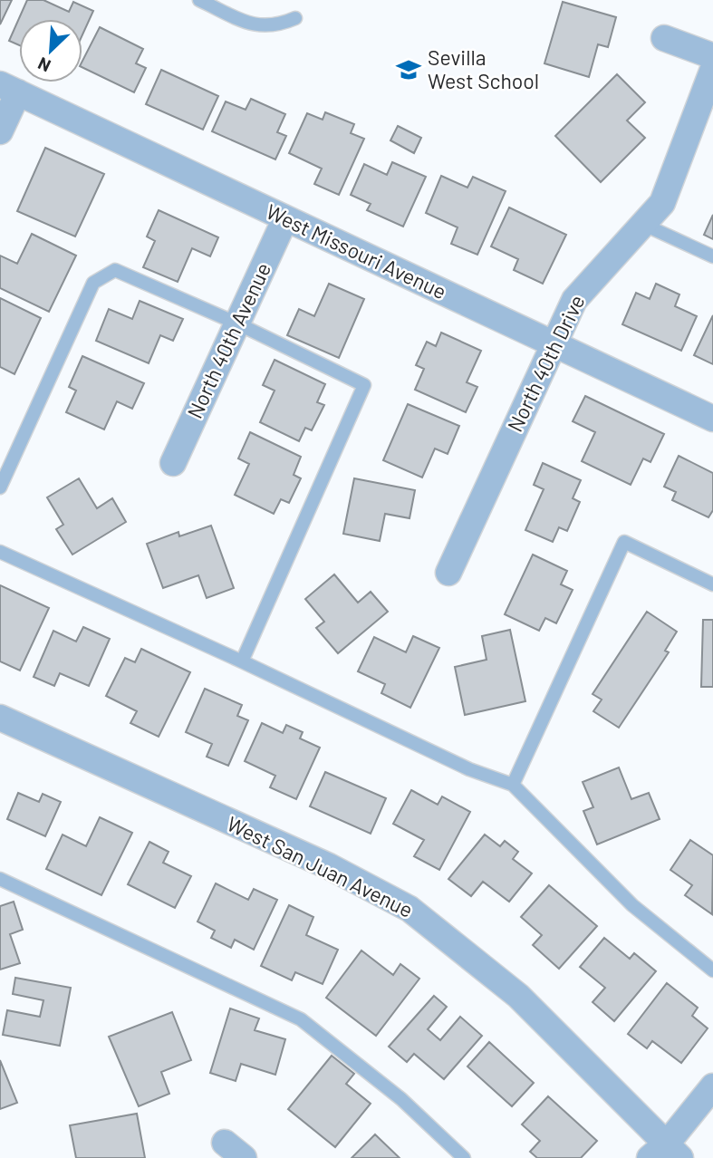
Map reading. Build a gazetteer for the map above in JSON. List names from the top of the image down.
{
  "streets": {
    "street": [
      "West Missouri Avenue",
      "North 40th Avenue",
      "North 40th Drive",
      "West San Juan Avenue"
    ]
  },
  "crossings": [
    ["West Missouri Avenue", "North 40th Avenue"],
    ["West Missouri Avenue", "North 40th Drive"]
  ],
  "places": {
    "school or university": ["Sevilla West School"]
  },
  "north": "bottom left"
}
